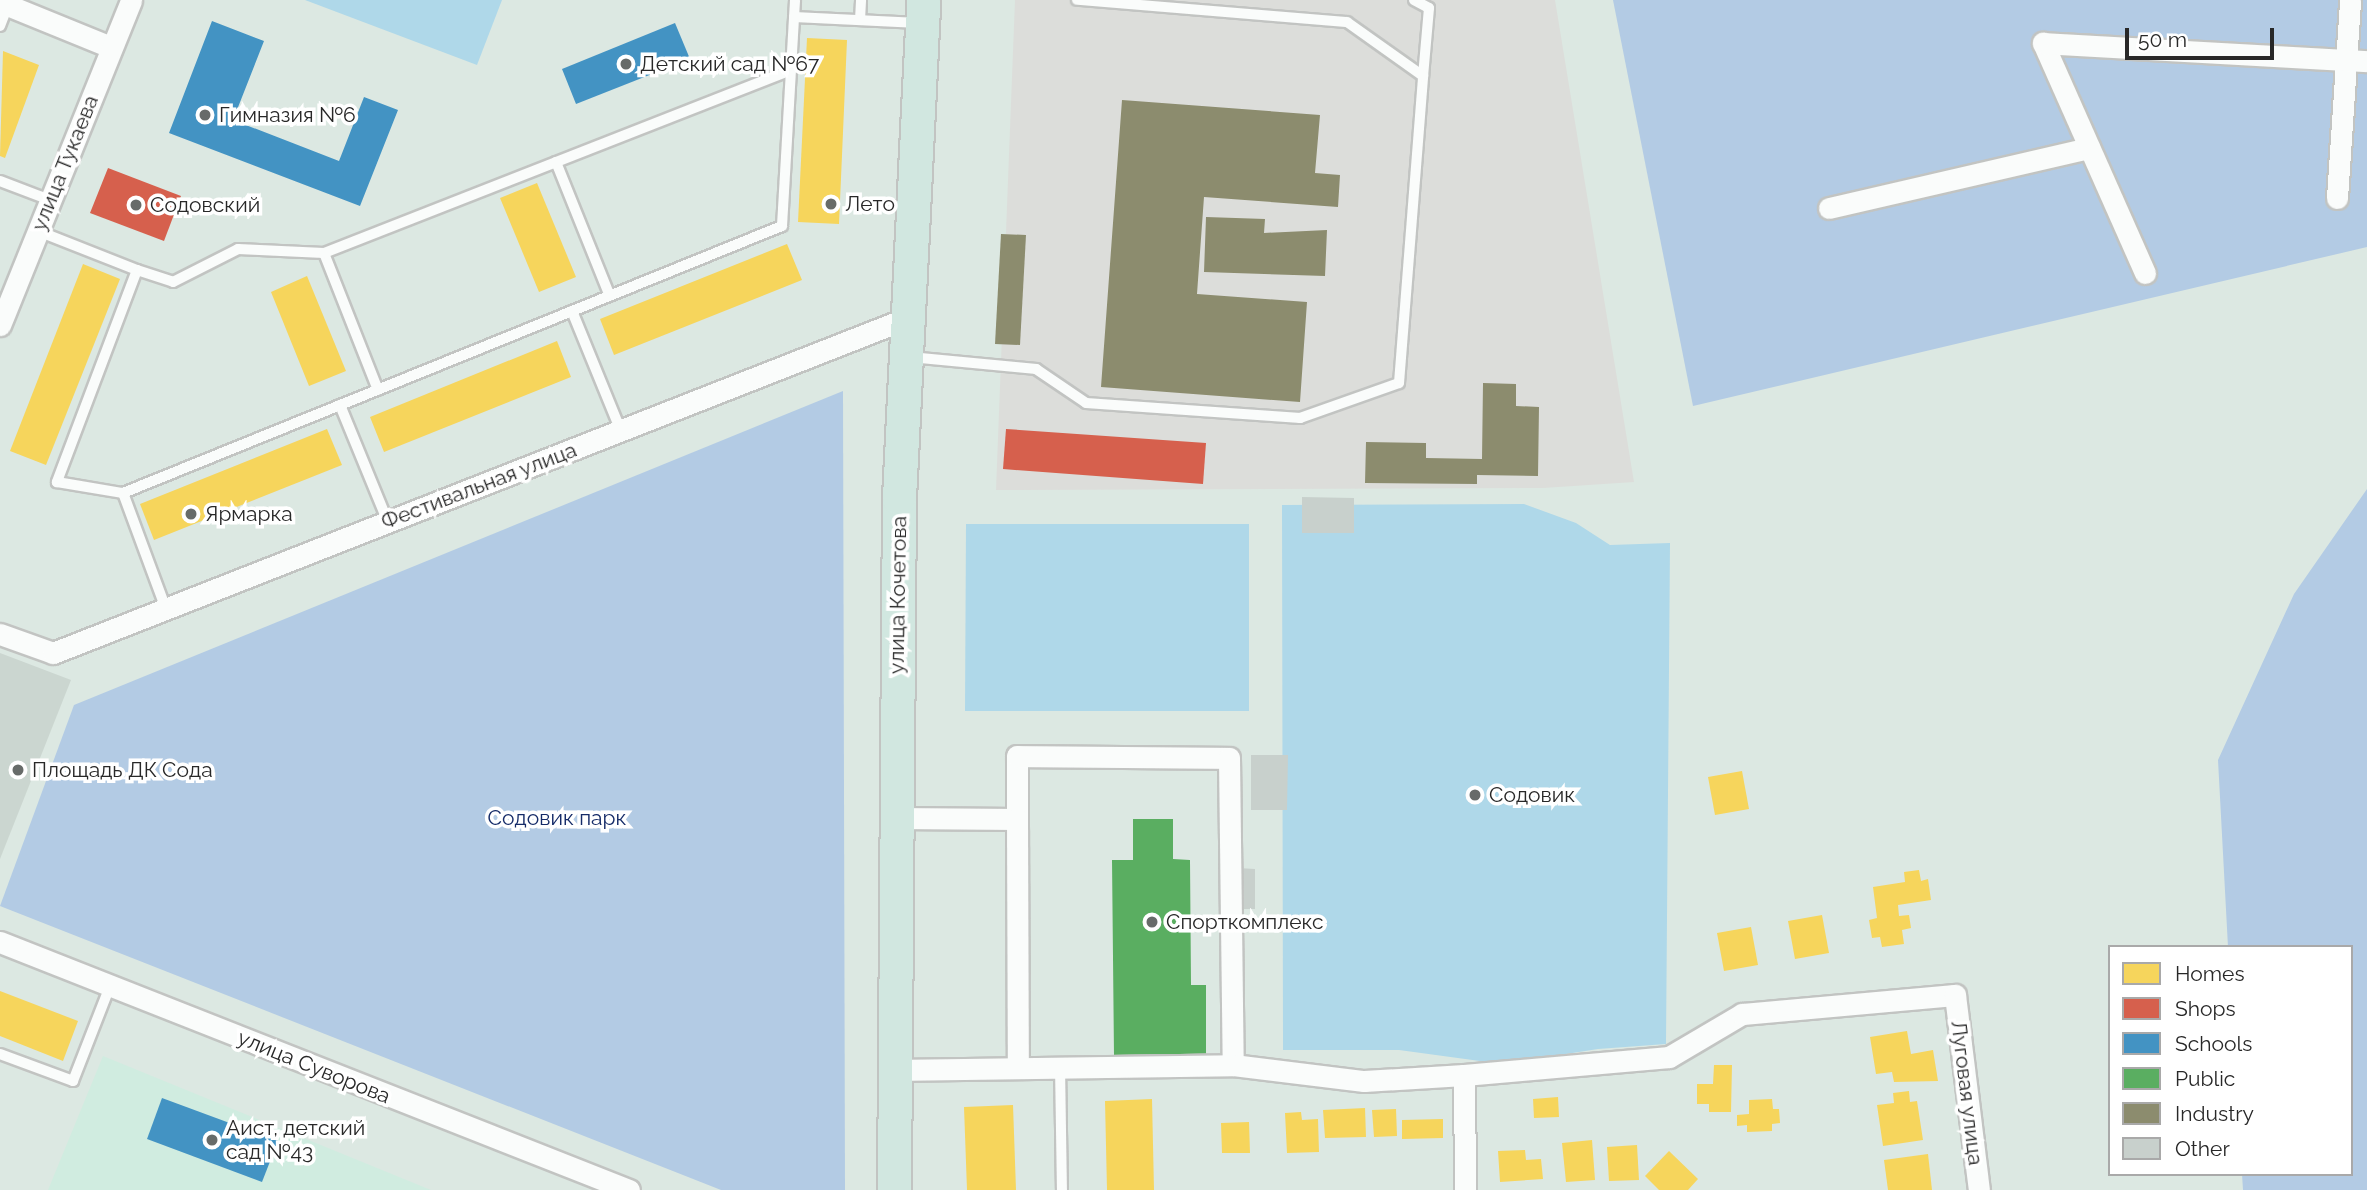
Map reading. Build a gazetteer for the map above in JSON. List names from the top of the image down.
{
  "streets": {
    "main road": ["улица Кочетова"],
    "street": [
      "улица Тукаева",
      "Фестивальная улица",
      "улица Суворова",
      "Луговая улица"
    ]
  },
  "crossings": [
    ["Фестивальная улица", "улица Кочетова"]
  ],
  "parks": ["Содовик парк"],
  "places": [
    "Детский сад №67",
    "Гимназия №6",
    "Лето",
    "Содовский",
    "Ярмарка",
    "Площадь ДК Сода",
    "Содовик",
    "Спорткомплекс",
    "Аист, детский сад №43"
  ],
  "legend": [
    "Homes",
    "Shops",
    "Schools",
    "Public",
    "Industry",
    "Other"
  ],
  "scale_bar": "50 m"
}
